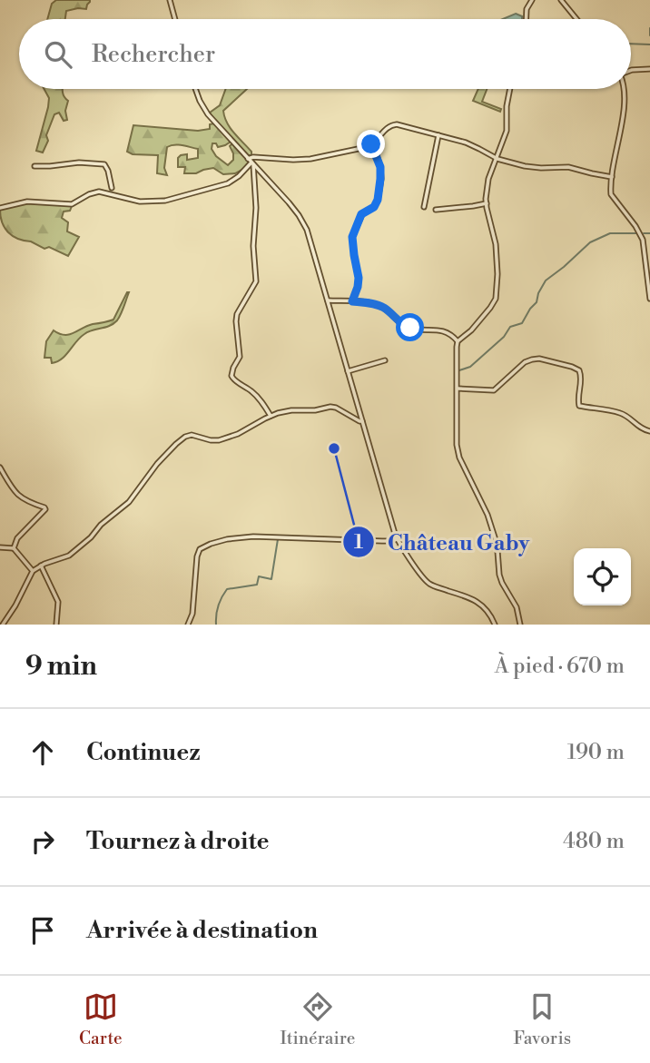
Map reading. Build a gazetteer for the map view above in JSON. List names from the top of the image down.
{
  "places": ["Château Gaby"],
  "page": {
    "search": "Rechercher",
    "heading": ["9 min", "À pied · 670 m"],
    "list": [
      ["Continuez", "190 m"],
      ["Tournez à droite", "480 m"],
      "Arrivée à destination"
    ],
    "nav": ["Carte", "Itinéraire", "Favoris"]
  }
}
